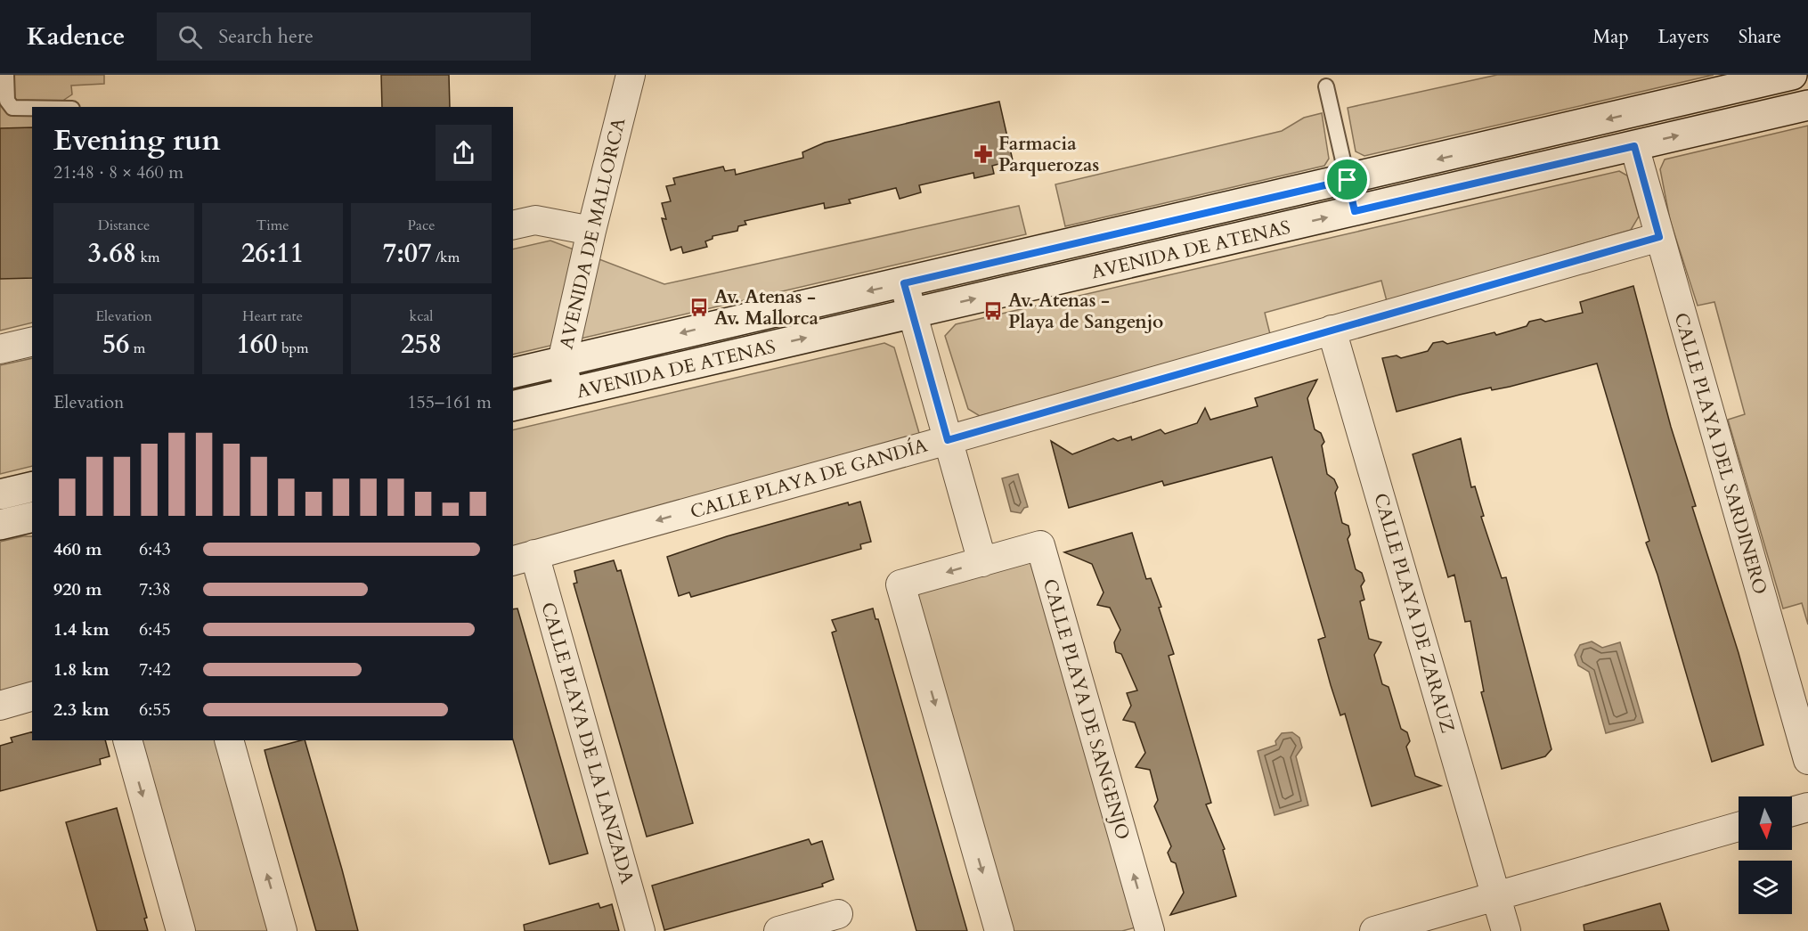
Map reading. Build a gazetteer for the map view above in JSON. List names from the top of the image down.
{
  "streets": {
    "main road": ["AVENIDA DE ATENAS"],
    "street": [
      "AVENIDA DE MALLORCA",
      "CALLE PLAYA DEL SARDINERO",
      "CALLE PLAYA DE GANDÍA",
      "CALLE PLAYA DE ZARAUZ",
      "CALLE PLAYA DE SANGENJO",
      "CALLE PLAYA DE LA LANZADA"
    ]
  },
  "crossings": [
    ["AVENIDA DE MALLORCA", "AVENIDA DE ATENAS"],
    ["AVENIDA DE ATENAS", "CALLE PLAYA DEL SARDINERO"],
    ["CALLE PLAYA DEL SARDINERO", "CALLE PLAYA DE GANDÍA"],
    ["CALLE PLAYA DE GANDÍA", "CALLE PLAYA DE ZARAUZ"],
    ["CALLE PLAYA DE GANDÍA", "CALLE PLAYA DE LA LANZADA"]
  ],
  "one_way": ["CALLE PLAYA DE GANDÍA"],
  "places": {
    "pharmacy": ["Farmacia Parquerozas"],
    "bus stop": ["Av. Atenas - Av. Mallorca", "Av. Atenas - Playa de Sangenjo"]
  },
  "north": "bottom",
  "page": {
    "header": "Kadence",
    "search": "Search here",
    "nav": ["Map", "Layers", "Share"],
    "heading": ["Evening run", "21:48 · 8 × 460 m"],
    "stats": [
      ["Distance", "3.68 km"],
      ["Time", "26:11"],
      ["Pace", "7:07 /km"],
      ["Elevation", "56 m"],
      ["Heart rate", "160 bpm"],
      ["kcal", "258"]
    ],
    "chart": ["Elevation", "155–161 m"],
    "list": [
      {
        "name": "460 m",
        "note": "6:43"
      },
      {
        "name": "920 m",
        "note": "7:38"
      },
      {
        "name": "1.4 km",
        "note": "6:45"
      },
      {
        "name": "1.8 km",
        "note": "7:42"
      },
      {
        "name": "2.3 km",
        "note": "6:55"
      }
    ]
  }
}
